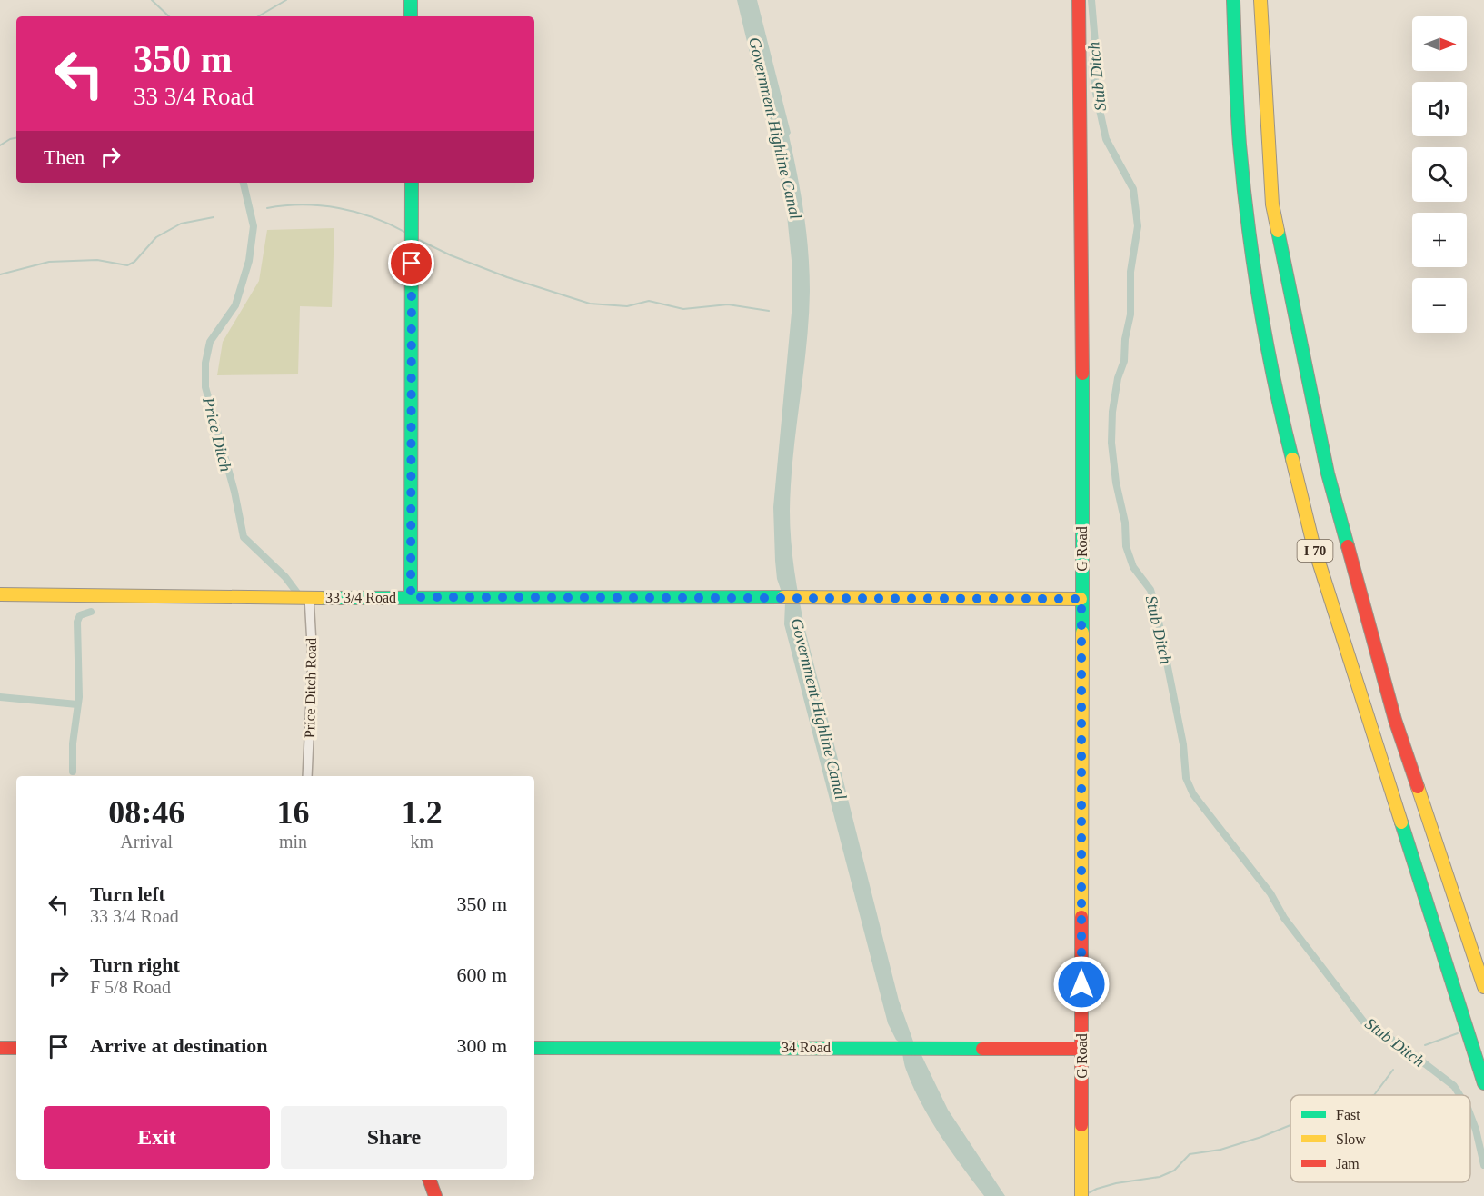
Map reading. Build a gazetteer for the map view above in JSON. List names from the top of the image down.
{
  "streets": {
    "main road": [
      "G Road",
      "I 70",
      "33 3/4 Road",
      "34 Road"
    ],
    "street": ["Price Ditch Road"]
  },
  "crossings": [
    ["G Road", "33 3/4 Road"],
    ["G Road", "34 Road"],
    ["33 3/4 Road", "Price Ditch Road"]
  ],
  "water": ["Stub Ditch", "Government Highline Canal", "Price Ditch"],
  "legend": ["Fast", "Slow", "Jam"],
  "north": "right",
  "page": {
    "map_buttons": ["+", "−"],
    "turn": ["350 m", "33 3/4 Road"],
    "then": "Then",
    "eta": [
      "08:46",
      "Arrival",
      "16",
      "min",
      "1.2",
      "km"
    ],
    "list": [
      {
        "name": "Turn left",
        "note": "33 3/4 Road",
        "value": "350 m"
      },
      {
        "name": "Turn right",
        "note": "F 5/8 Road",
        "value": "600 m"
      },
      {
        "name": "Arrive at destination",
        "value": "300 m"
      }
    ],
    "buttons": ["Exit", "Share"]
  }
}
